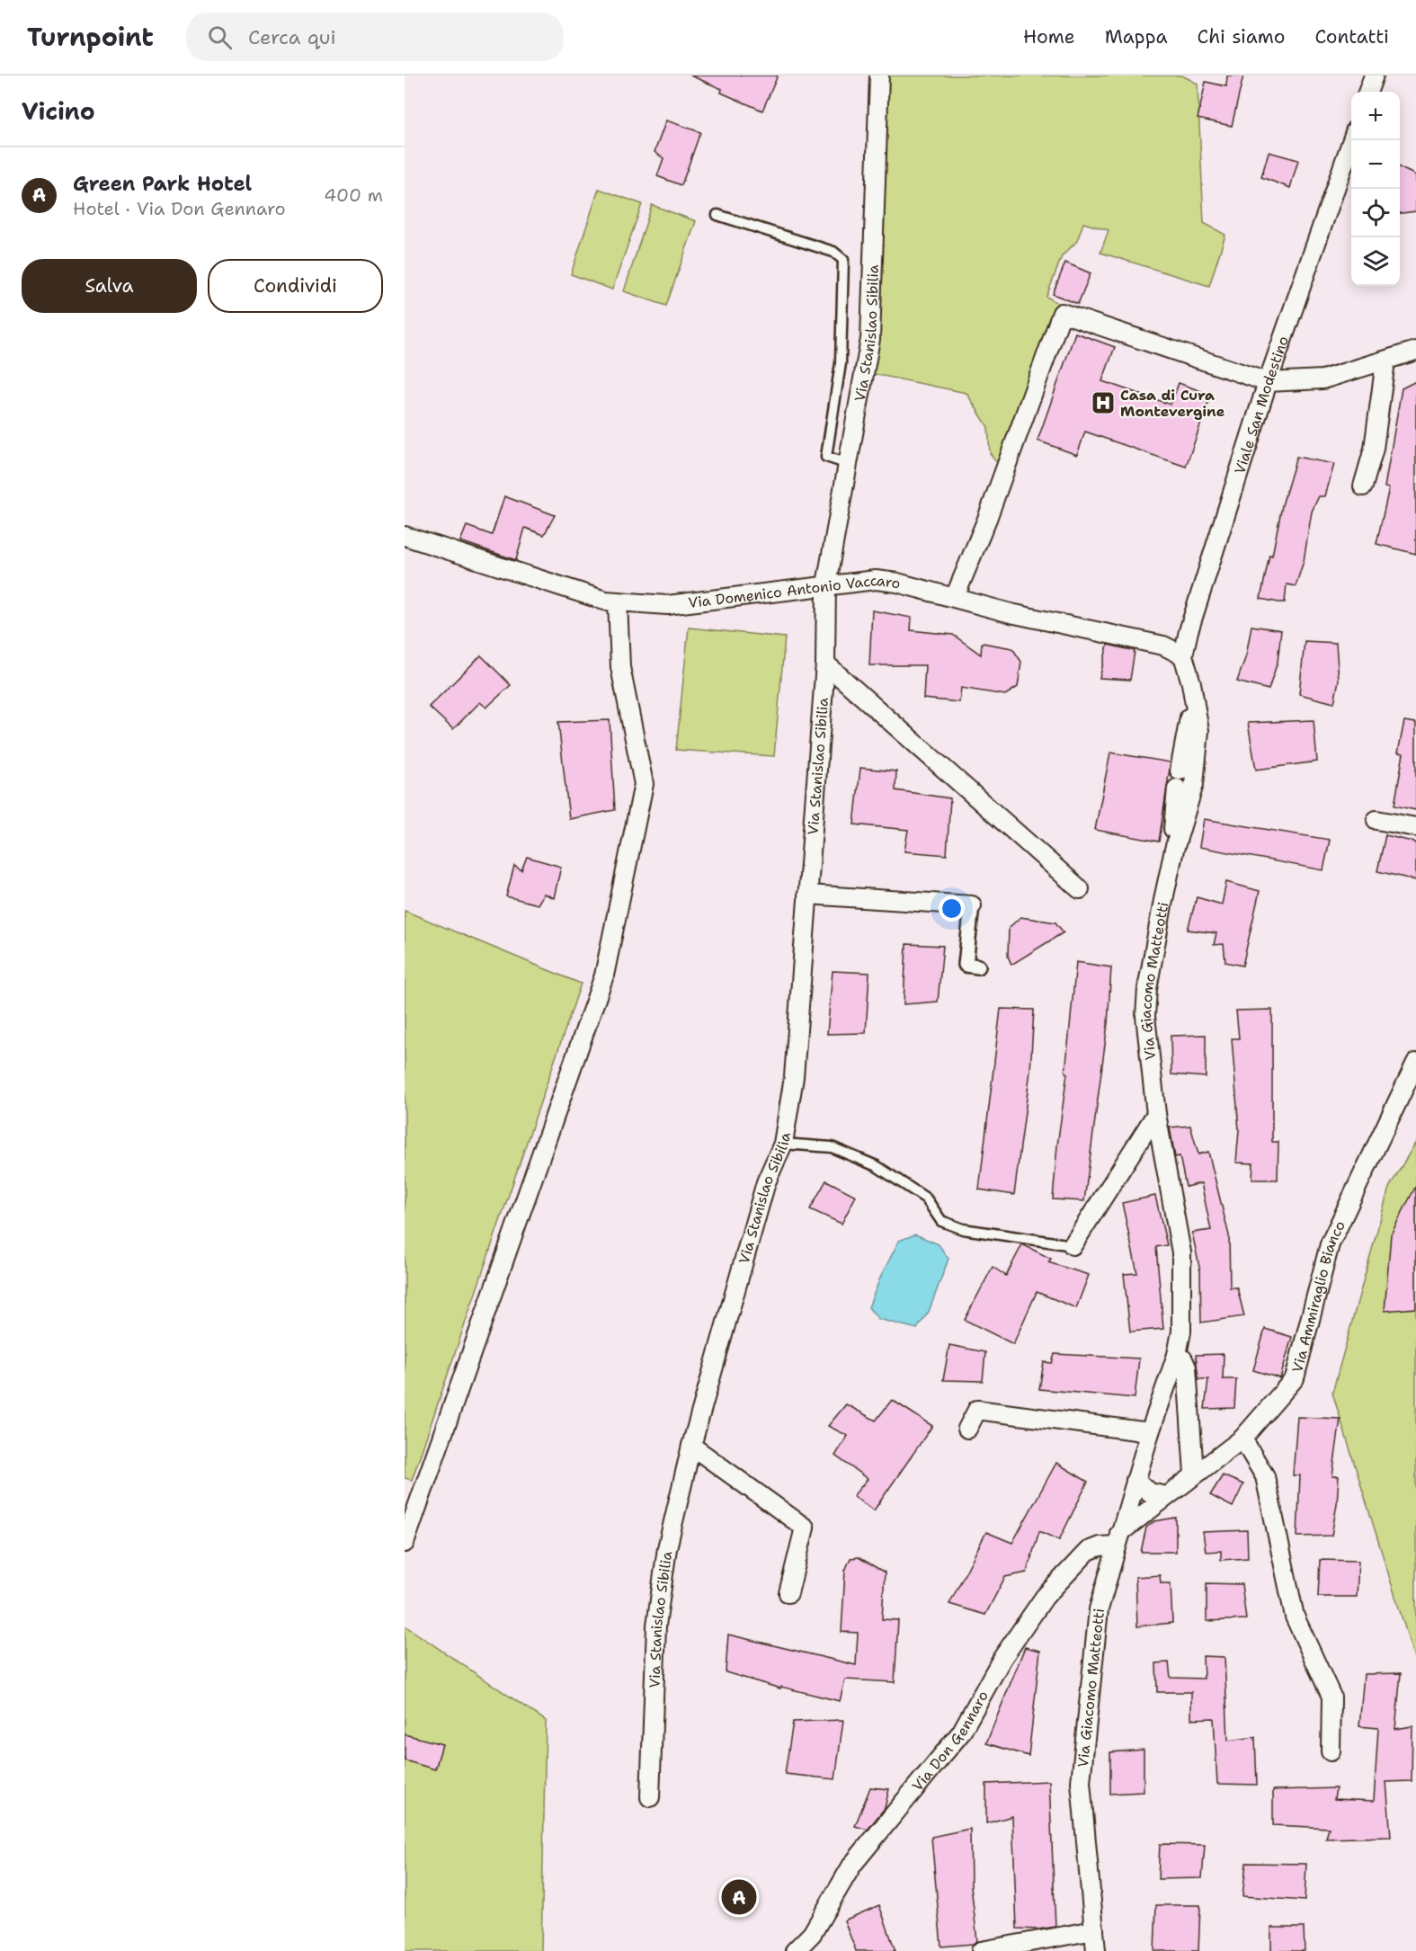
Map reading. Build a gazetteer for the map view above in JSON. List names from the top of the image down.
{
  "streets": {
    "street": [
      "Via Stanislao Sibilia",
      "Viale San Modestino",
      "Via Domenico Antonio Vaccaro",
      "Via Giacomo Matteotti",
      "Via Ammiraglio Bianco",
      "Via Don Gennaro"
    ]
  },
  "crossings": [
    ["Via Stanislao Sibilia", "Via Domenico Antonio Vaccaro"],
    ["Viale San Modestino", "Via Domenico Antonio Vaccaro"],
    ["Viale San Modestino", "Via Giacomo Matteotti"],
    ["Via Giacomo Matteotti", "Via Ammiraglio Bianco"],
    ["Via Giacomo Matteotti", "Via Don Gennaro"],
    ["Via Ammiraglio Bianco", "Via Don Gennaro"]
  ],
  "places": {
    "hospital": ["Casa di Cura Montevergine"]
  },
  "page": {
    "header": "Turnpoint",
    "search": "Cerca qui",
    "nav": [
      "Home",
      "Mappa",
      "Chi siamo",
      "Contatti"
    ],
    "heading": "Vicino",
    "map_buttons": ["+", "−"],
    "list": [
      {
        "mark": "A",
        "name": "Green Park Hotel",
        "note": "Hotel · Via Don Gennaro",
        "value": "400 m"
      }
    ],
    "buttons": ["Salva", "Condividi"],
    "pins": "A"
  }
}
